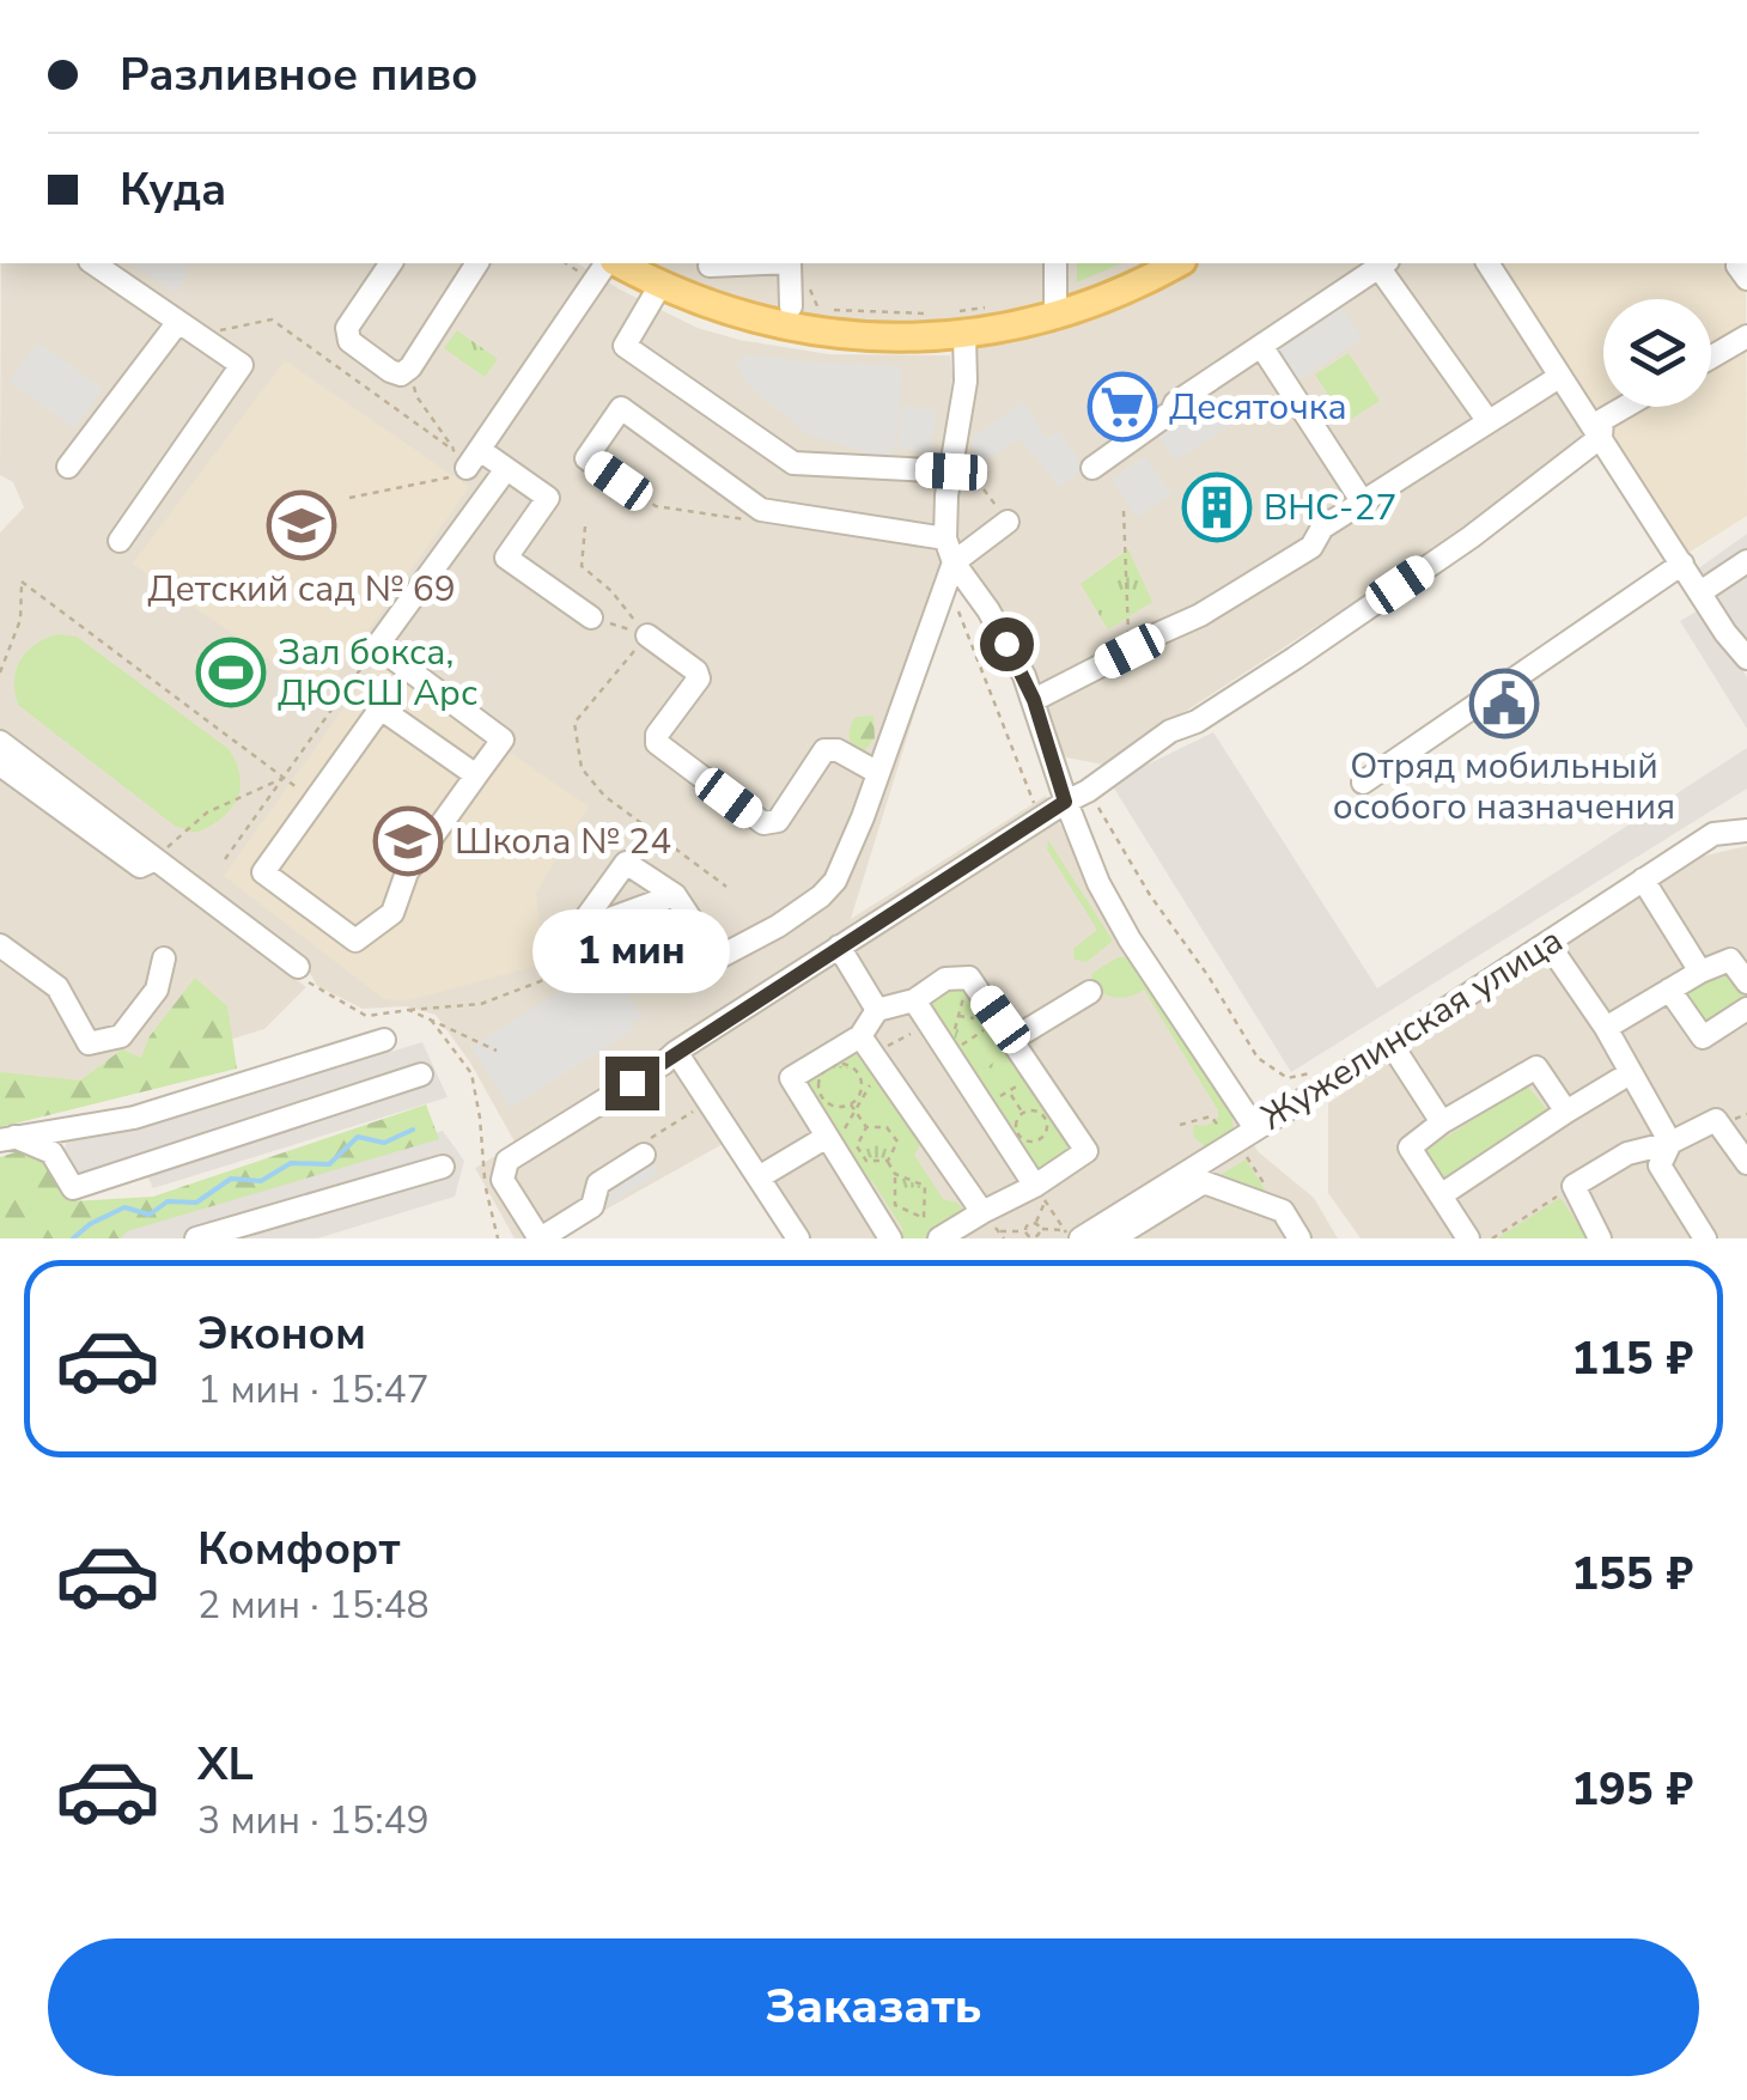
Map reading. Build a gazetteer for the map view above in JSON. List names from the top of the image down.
{
  "streets": {
    "street": ["Жужелинская улица"]
  },
  "places": {
    "supermarket": ["Десяточка"],
    "building": ["ВНС-27"],
    "school or university": ["Детский сад № 69", "Школа № 24"],
    "sports": ["Зал бокса, ДЮСШ Арс"],
    "public building": ["Отряд мобильный особого назначения"]
  },
  "page": {
    "banner": ["Разливное пиво", "Куда"],
    "bubble": "1 мин",
    "list": [
      {
        "name": "Эконом",
        "note": "1 мин · 15:47",
        "value": "115 ₽"
      },
      {
        "name": "Комфорт",
        "note": "2 мин · 15:48",
        "value": "155 ₽"
      },
      {
        "name": "XL",
        "note": "3 мин · 15:49",
        "value": "195 ₽"
      }
    ],
    "buttons": "Заказать"
  }
}
